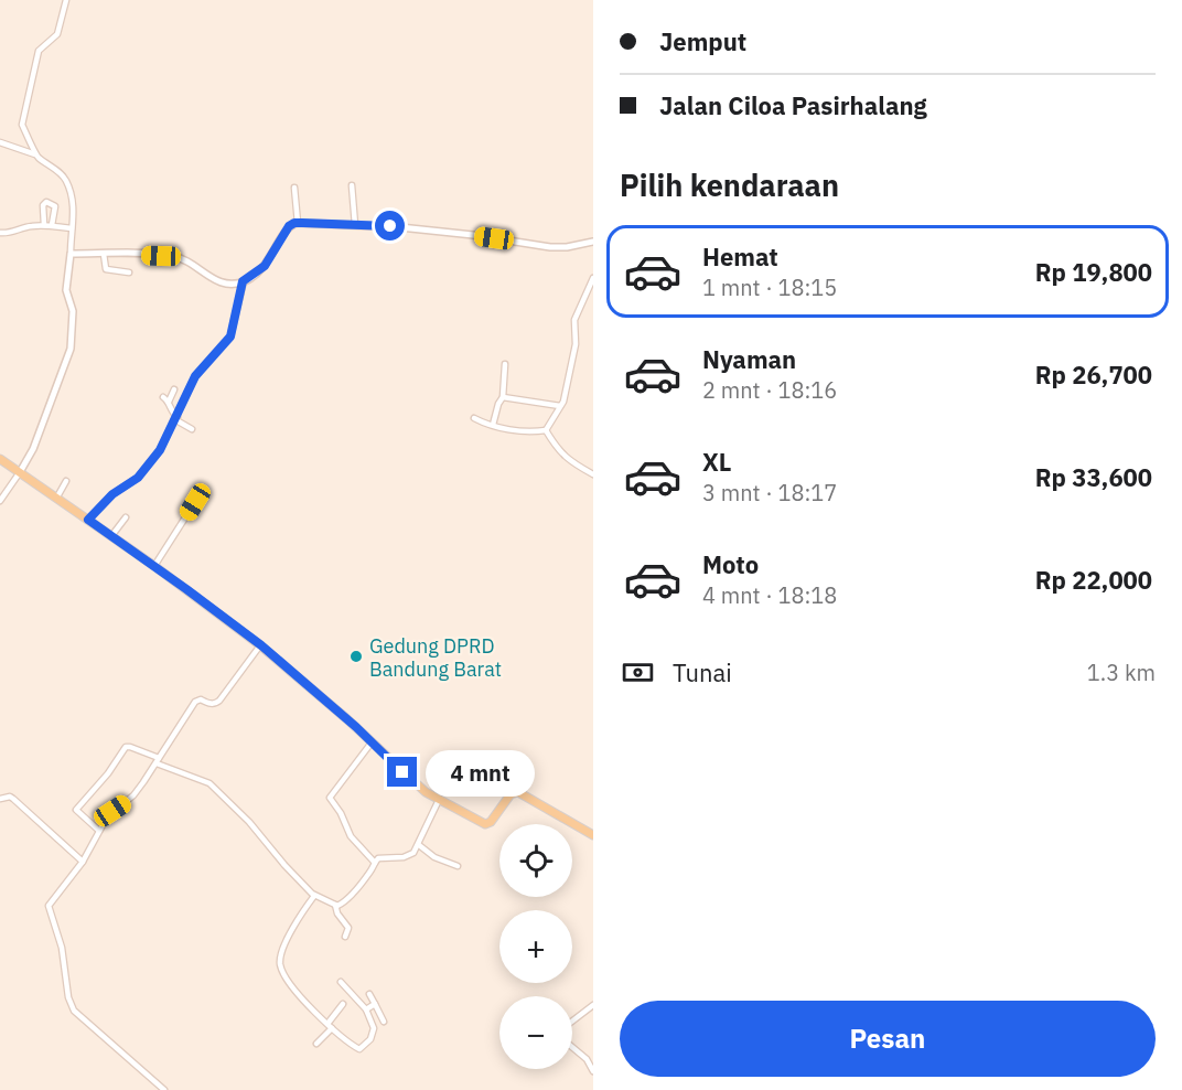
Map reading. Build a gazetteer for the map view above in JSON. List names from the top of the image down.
{
  "places": ["Gedung DPRD Bandung Barat"],
  "page": {
    "banner": ["Jemput", "Jalan Ciloa Pasirhalang"],
    "heading": "Pilih kendaraan",
    "list": [
      {
        "name": "Hemat",
        "note": "1 mnt · 18:15",
        "value": "Rp 19,800"
      },
      {
        "name": "Nyaman",
        "note": "2 mnt · 18:16",
        "value": "Rp 26,700"
      },
      {
        "name": "XL",
        "note": "3 mnt · 18:17",
        "value": "Rp 33,600"
      },
      {
        "name": "Moto",
        "note": "4 mnt · 18:18",
        "value": "Rp 22,000"
      }
    ],
    "pay": ["Tunai", "1.3 km"],
    "bubble": "4 mnt",
    "map_buttons": ["+", "−"],
    "buttons": "Pesan"
  }
}
